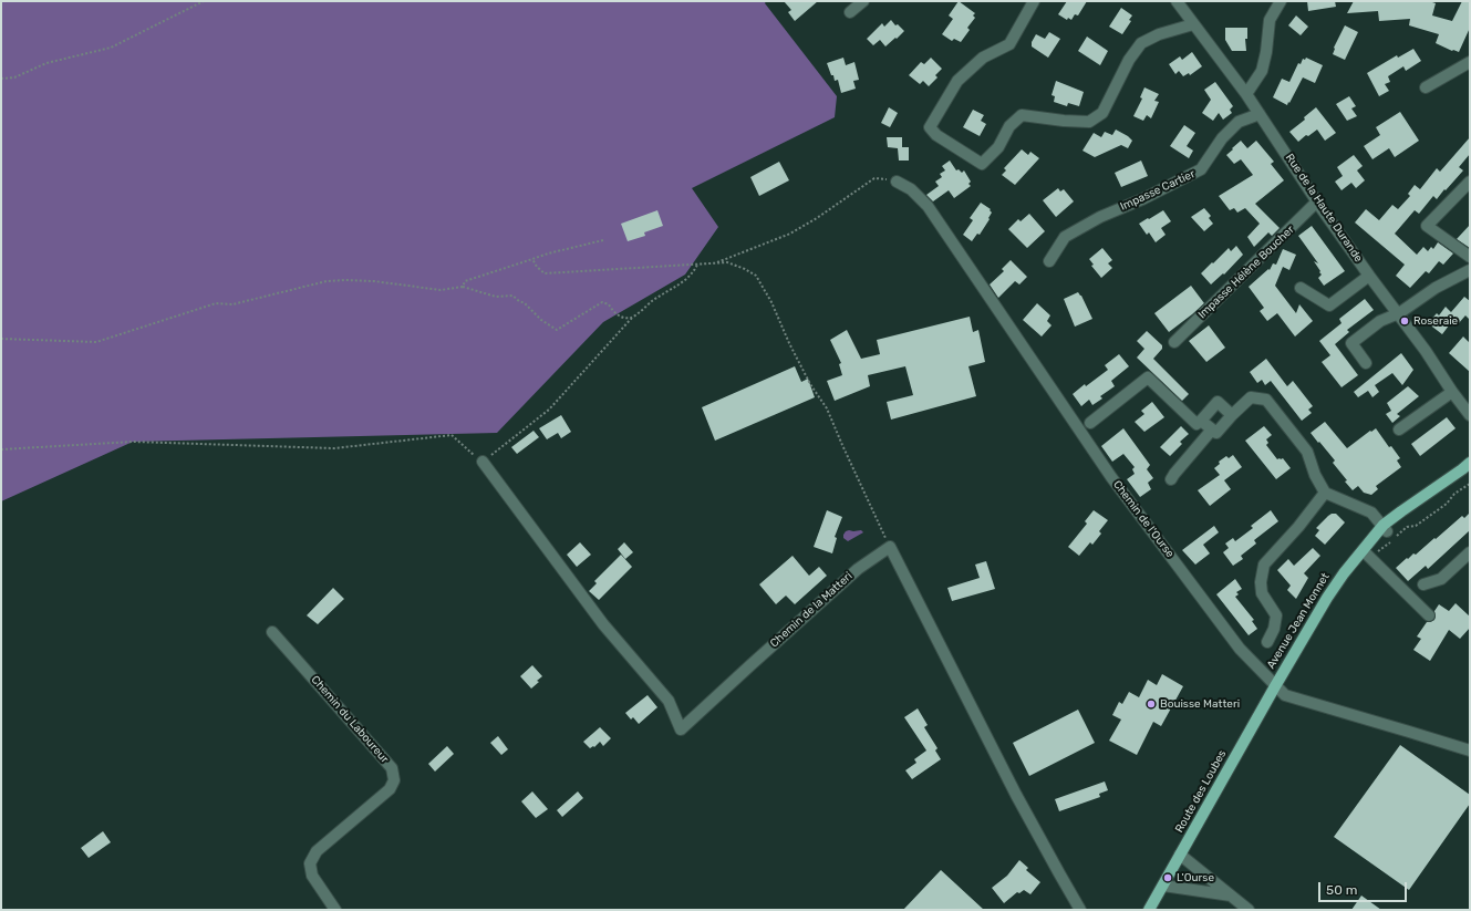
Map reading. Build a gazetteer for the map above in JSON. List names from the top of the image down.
{
  "streets": {
    "main road": ["Avenue Jean Monnet", "Route des Loubes"],
    "street": [
      "Impasse Cartier",
      "Rue de la Haute Durande",
      "Impasse Hélène Boucher",
      "Chemin de l'Ourse",
      "Chemin de la Matteri",
      "Chemin du Laboureur"
    ]
  },
  "crossings": [
    ["Impasse Cartier", "Rue de la Haute Durande"],
    ["Rue de la Haute Durande", "Impasse Hélène Boucher"],
    ["Chemin de l'Ourse", "Avenue Jean Monnet"],
    ["Chemin de l'Ourse", "Route des Loubes"],
    ["Avenue Jean Monnet", "Route des Loubes"]
  ],
  "places": ["Roseraie", "Bouisse Matteri", "L'Ourse"],
  "scale_bar": "50 m"
}
